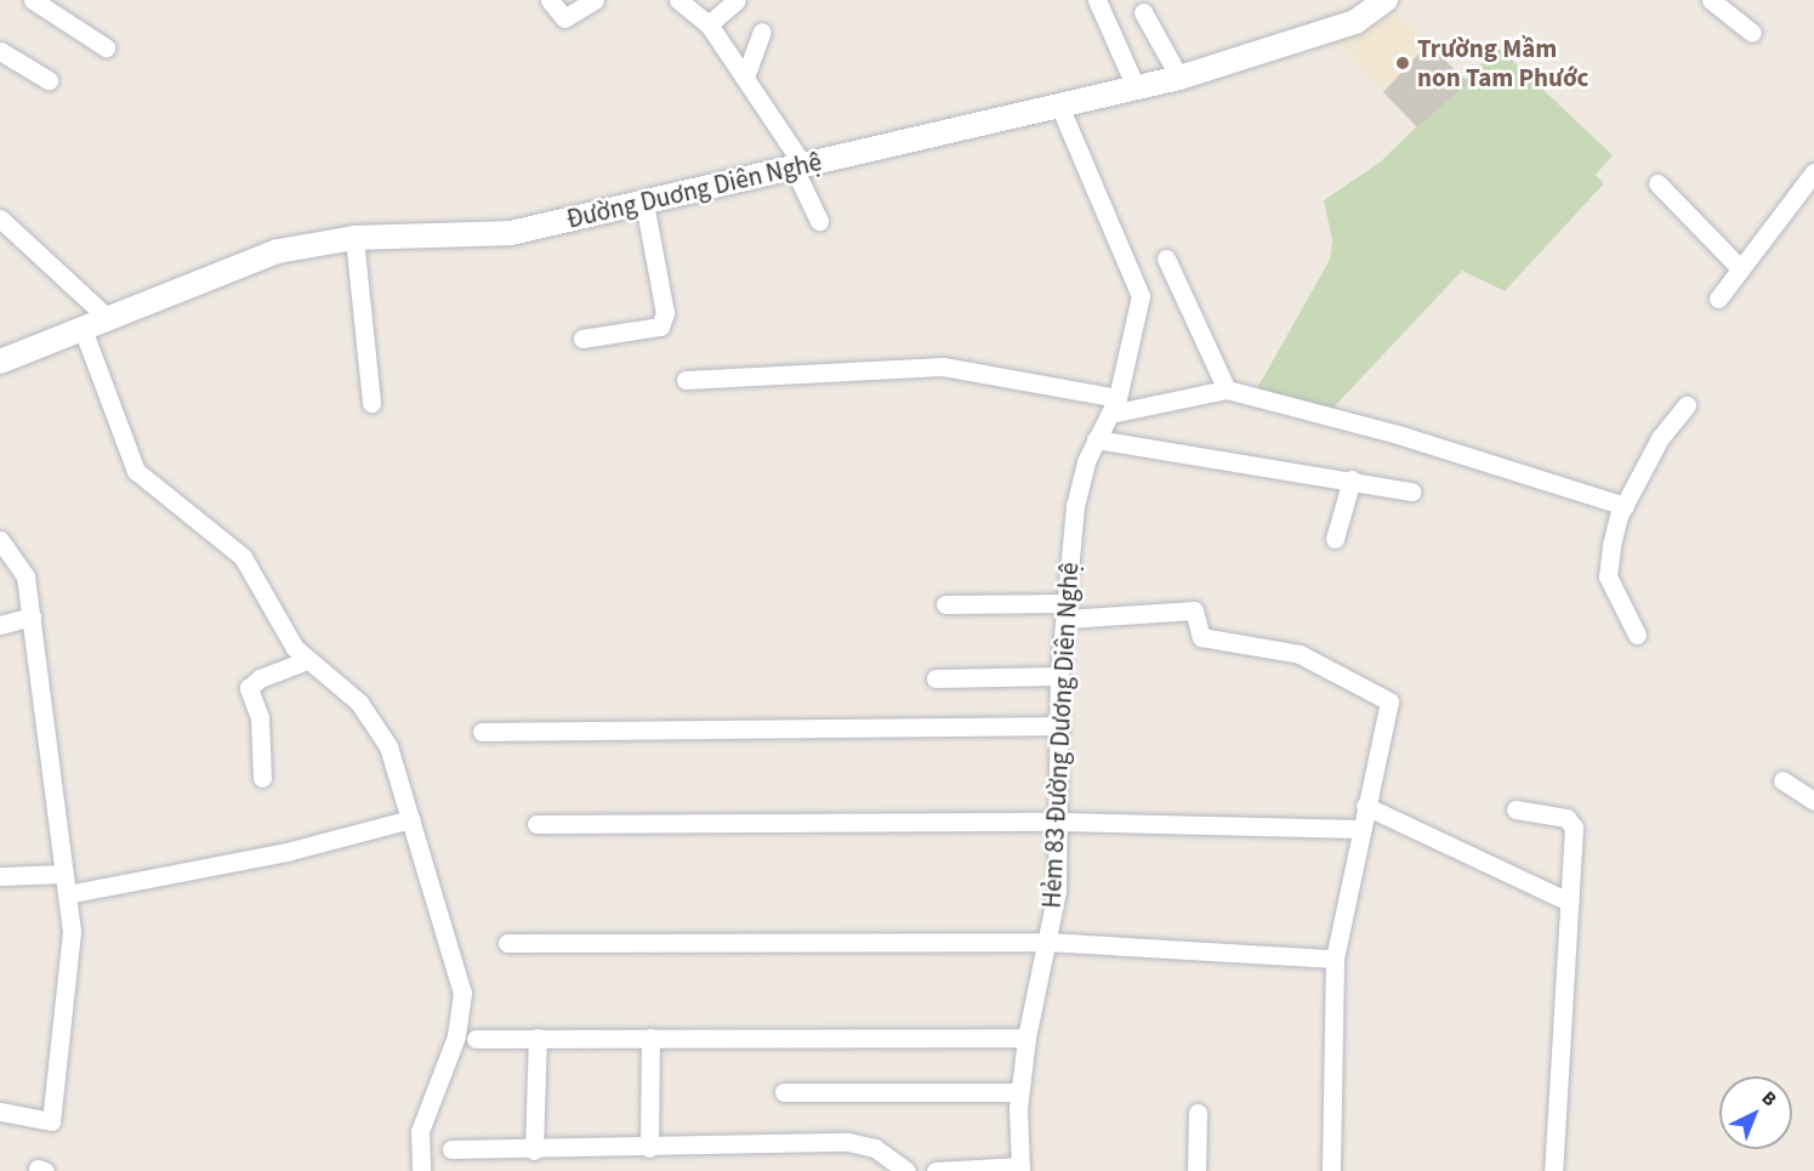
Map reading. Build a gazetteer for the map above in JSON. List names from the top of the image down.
{
  "streets": {
    "street": ["Đường Duơng Diên Nghệ", "Hẻm 83 Đường Dương Diên Nghệ"]
  },
  "crossings": [
    ["Đường Duơng Diên Nghệ", "Hẻm 83 Đường Dương Diên Nghệ"]
  ],
  "places": ["Trường Mầm non Tam Phước"],
  "north": "top right"
}
